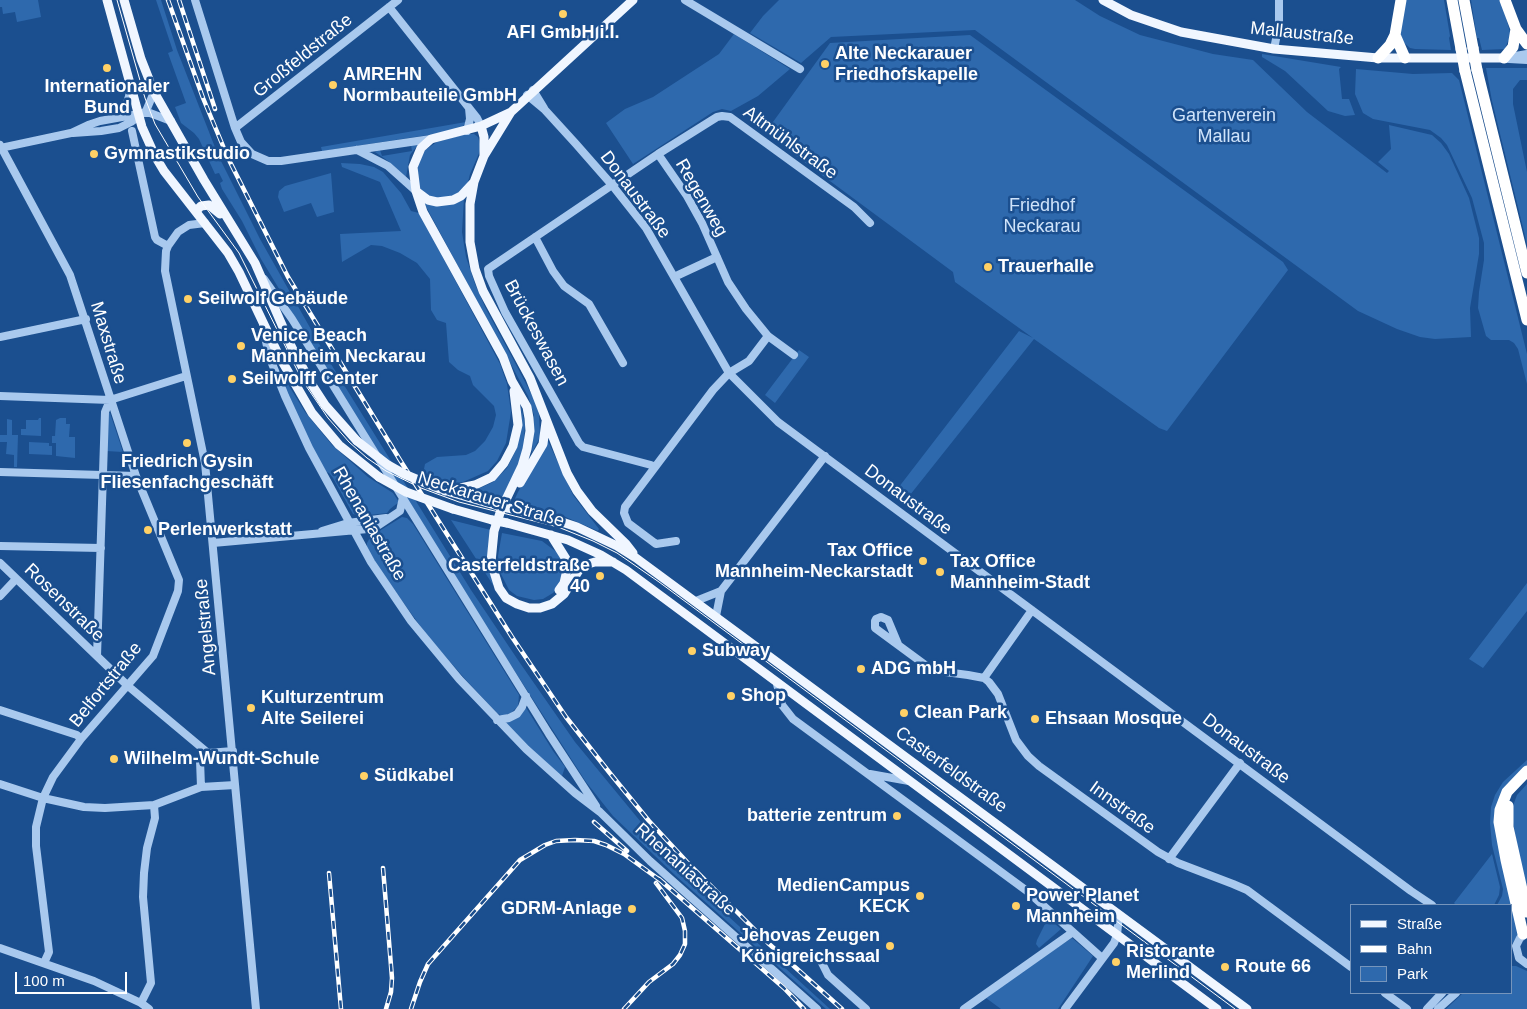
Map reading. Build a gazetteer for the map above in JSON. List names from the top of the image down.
{
  "streets": {
    "main road": ["Mallaustraße", "Neckarauer Straße", "Casterfeldstraße"],
    "street": [
      "Großfeldstraße",
      "Altmühlstraße",
      "Donaustraße",
      "Regenweg",
      "Brückeswasen",
      "Maxstraße",
      "Rhenaniastraße",
      "Rosenstraße",
      "Angelstraße",
      "Belfortstraße",
      "Innstraße"
    ]
  },
  "crossings": [
    ["Altmühlstraße", "Donaustraße"],
    ["Altmühlstraße", "Regenweg"],
    ["Altmühlstraße", "Brückeswasen"],
    ["Donaustraße", "Regenweg"],
    ["Donaustraße", "Brückeswasen"],
    ["Maxstraße", "Rosenstraße"],
    ["Maxstraße", "Belfortstraße"],
    ["Neckarauer Straße", "Rhenaniastraße"],
    ["Neckarauer Straße", "Casterfeldstraße"],
    ["Rosenstraße", "Belfortstraße"]
  ],
  "parks": ["Gartenverein Mallau", "Friedhof Neckarau"],
  "places": [
    "AFI GmbH i.I.",
    "Alte Neckarauer Friedhofskapelle",
    "Internationaler Bund",
    "AMREHN Normbauteile GmbH",
    "Gymnastikstudio",
    "Trauerhalle",
    "Seilwolf Gebäude",
    "Venice Beach Mannheim Neckarau",
    "Seilwolff Center",
    "Friedrich Gysin Fliesenfachgeschäft",
    "Perlenwerkstatt",
    "Tax Office Mannheim-Neckarstadt",
    "Tax Office Mannheim-Stadt",
    "Casterfeldstraße 40",
    "Subway",
    "ADG mbH",
    "Shop",
    "Kulturzentrum Alte Seilerei",
    "Clean Park",
    "Ehsaan Mosque",
    "Wilhelm-Wundt-Schule",
    "Südkabel",
    "batterie zentrum",
    "MedienCampus KECK",
    "Power Planet Mannheim",
    "GDRM-Anlage",
    "Jehovas Zeugen Königreichssaal",
    "Ristorante Merlind",
    "Route 66"
  ],
  "legend": ["Straße", "Bahn", "Park"],
  "scale_bar": "100 m"
}
